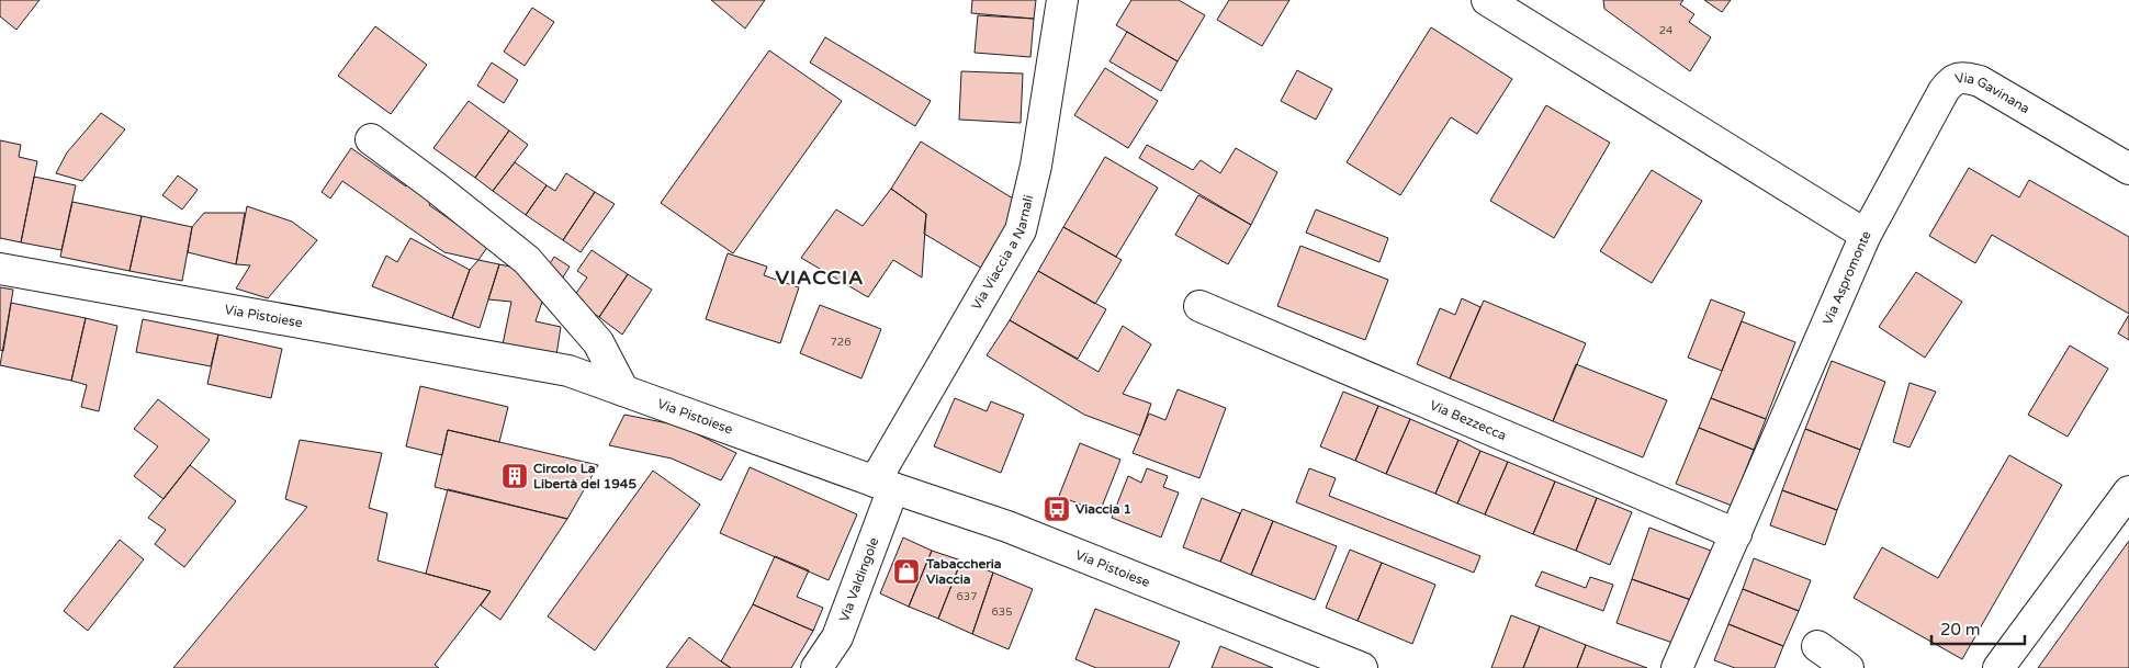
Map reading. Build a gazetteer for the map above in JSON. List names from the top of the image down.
{
  "streets": {
    "street": [
      "Via Gavinana",
      "Via Viaccia a Narnali",
      "Via Aspromonte",
      "Via Pistoiese",
      "Via Bezzecca",
      "Via Valdingole"
    ]
  },
  "crossings": [
    ["Via Gavinana", "Via Aspromonte"],
    ["Via Viaccia a Narnali", "Via Pistoiese"],
    ["Via Viaccia a Narnali", "Via Valdingole"],
    ["Via Aspromonte", "Via Bezzecca"],
    ["Via Pistoiese", "Via Valdingole"]
  ],
  "districts": ["VIACCIA"],
  "places": {
    "building": ["Circolo La Libertà del 1945"],
    "bus stop": ["Viaccia 1"],
    "shop": ["Tabaccheria Viaccia"]
  },
  "house_numbers": [
    "24",
    "726",
    "637",
    "635"
  ],
  "scale_bar": "20 m"
}
